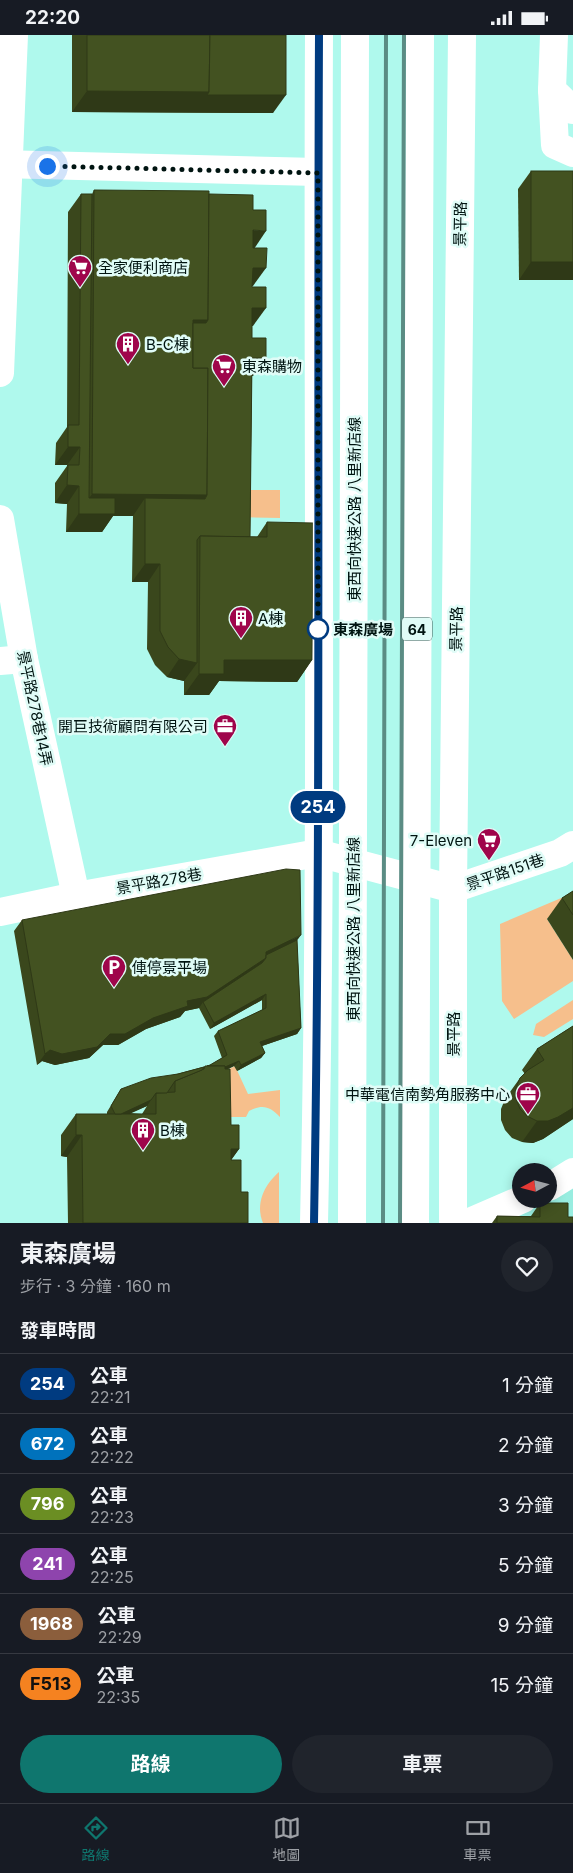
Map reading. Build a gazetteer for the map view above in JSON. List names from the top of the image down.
{
  "streets": {
    "main road": [
      "景平路",
      "東西向快速公路 八里新店線",
      "64",
      "景平路278巷14弄",
      "景平路151巷",
      "景平路278巷"
    ]
  },
  "crossings": [
    ["景平路", "景平路151巷"],
    ["景平路278巷14弄", "景平路278巷"],
    ["景平路151巷", "景平路278巷"]
  ],
  "places": {
    "supermarket": ["全家便利商店", "東森購物", "7-Eleven"],
    "building": ["B-C棟", "A棟", "B棟"],
    "other": ["東森廣場"],
    "office": ["開巨技術顧問有限公司", "中華電信南勢角服務中心"],
    "parking": ["俥停景平場"]
  },
  "lines": ["bus line 254"],
  "north": "left",
  "page": {
    "status": "22:20",
    "on_map": "254",
    "heading": [
      ["東森廣場", "步行 · 3 分鐘 · 160 m"],
      "發車時間"
    ],
    "list": [
      {
        "mark": "254",
        "name": "公車",
        "note": "22:21",
        "value": "1 分鐘"
      },
      {
        "mark": "672",
        "name": "公車",
        "note": "22:22",
        "value": "2 分鐘"
      },
      {
        "mark": "796",
        "name": "公車",
        "note": "22:23",
        "value": "3 分鐘"
      },
      {
        "mark": "241",
        "name": "公車",
        "note": "22:25",
        "value": "5 分鐘"
      },
      {
        "mark": "1968",
        "name": "公車",
        "note": "22:29",
        "value": "9 分鐘"
      },
      {
        "mark": "F513",
        "name": "公車",
        "note": "22:35",
        "value": "15 分鐘"
      }
    ],
    "buttons": ["路線", "車票"],
    "tabs": ["路線", "地圖", "車票"]
  }
}
